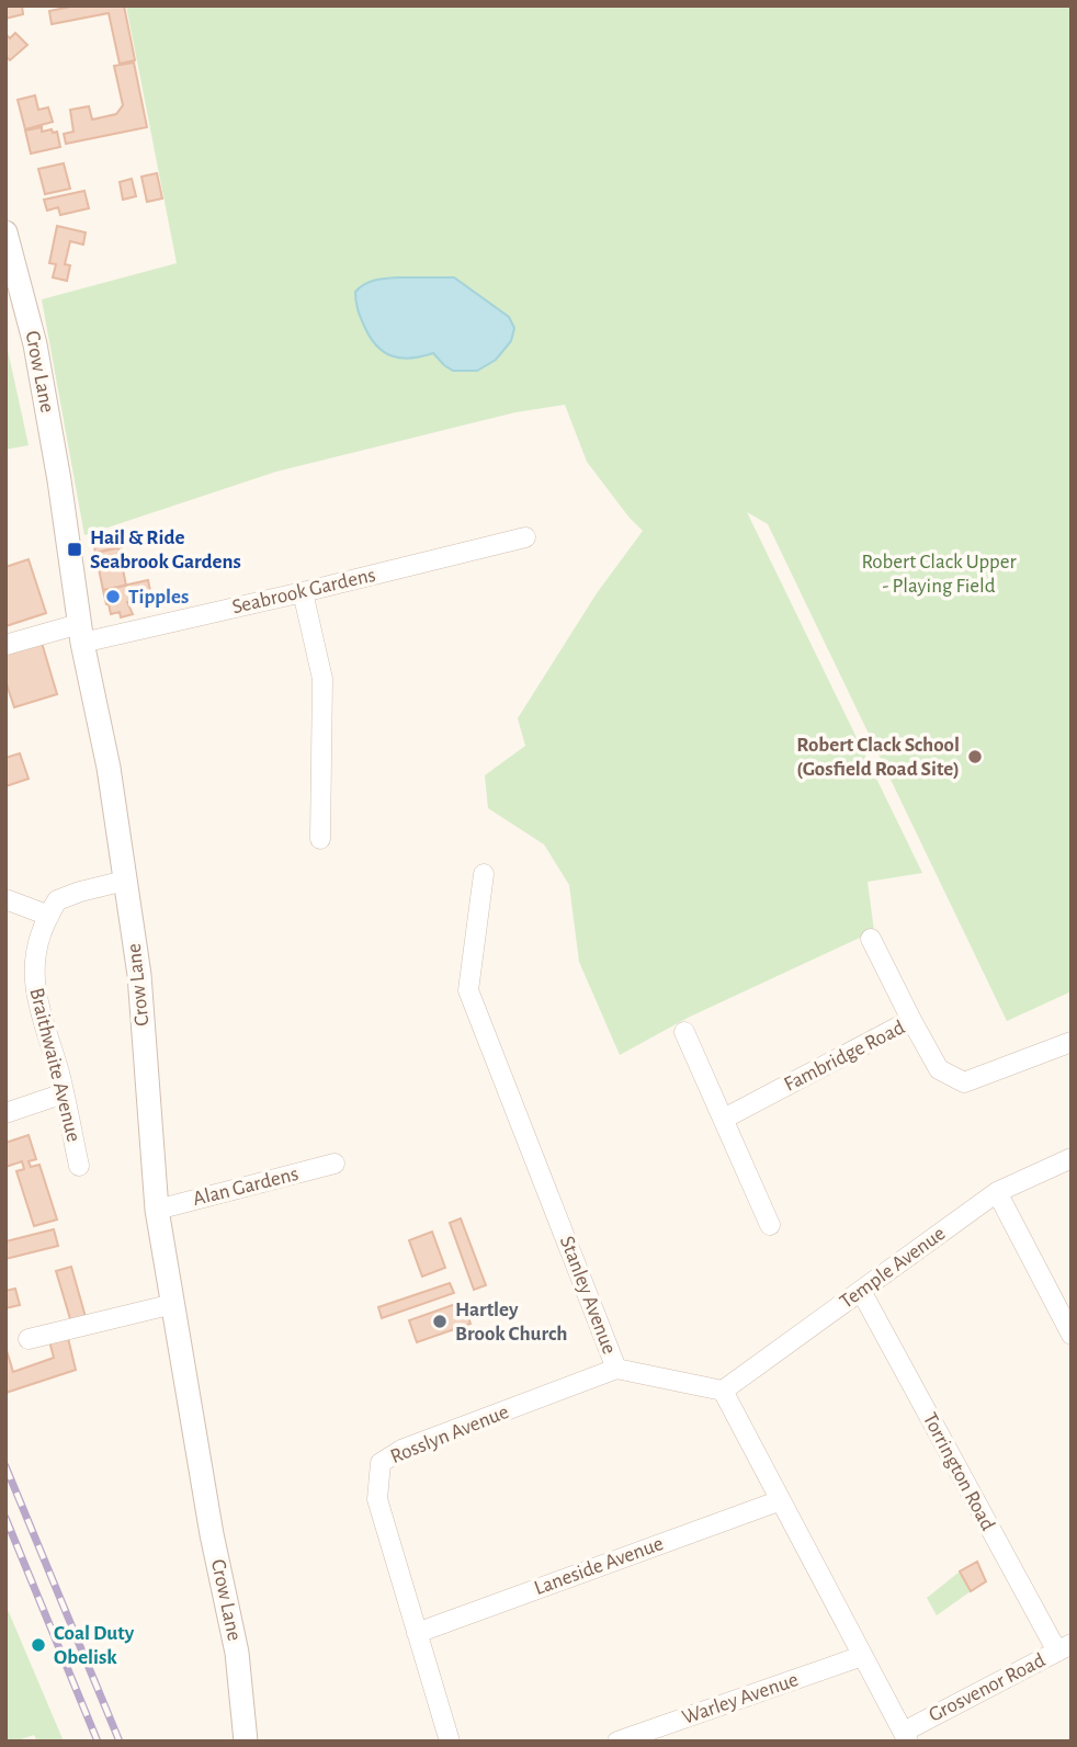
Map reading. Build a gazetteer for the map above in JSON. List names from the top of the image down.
{
  "streets": {
    "street": [
      "Crow Lane",
      "Seabrook Gardens",
      "Fambridge Road",
      "Braithwaite Avenue",
      "Alan Gardens",
      "Temple Avenue",
      "Stanley Avenue",
      "Rosslyn Avenue",
      "Torrington Road",
      "Laneside Avenue",
      "Grosvenor Road",
      "Warley Avenue"
    ]
  },
  "crossings": [
    ["Crow Lane", "Seabrook Gardens"],
    ["Crow Lane", "Alan Gardens"],
    ["Temple Avenue", "Stanley Avenue"],
    ["Temple Avenue", "Torrington Road"],
    ["Stanley Avenue", "Rosslyn Avenue"],
    ["Rosslyn Avenue", "Laneside Avenue"],
    ["Torrington Road", "Grosvenor Road"]
  ],
  "parks": ["Robert Clack Upper - Playing Field"],
  "places": {
    "transit": ["Hail & Ride Seabrook Gardens"],
    "other": [
      "Tipples",
      "Robert Clack School (Gosfield Road Site)",
      "Hartley Brook Church",
      "Coal Duty Obelisk"
    ]
  }
}
